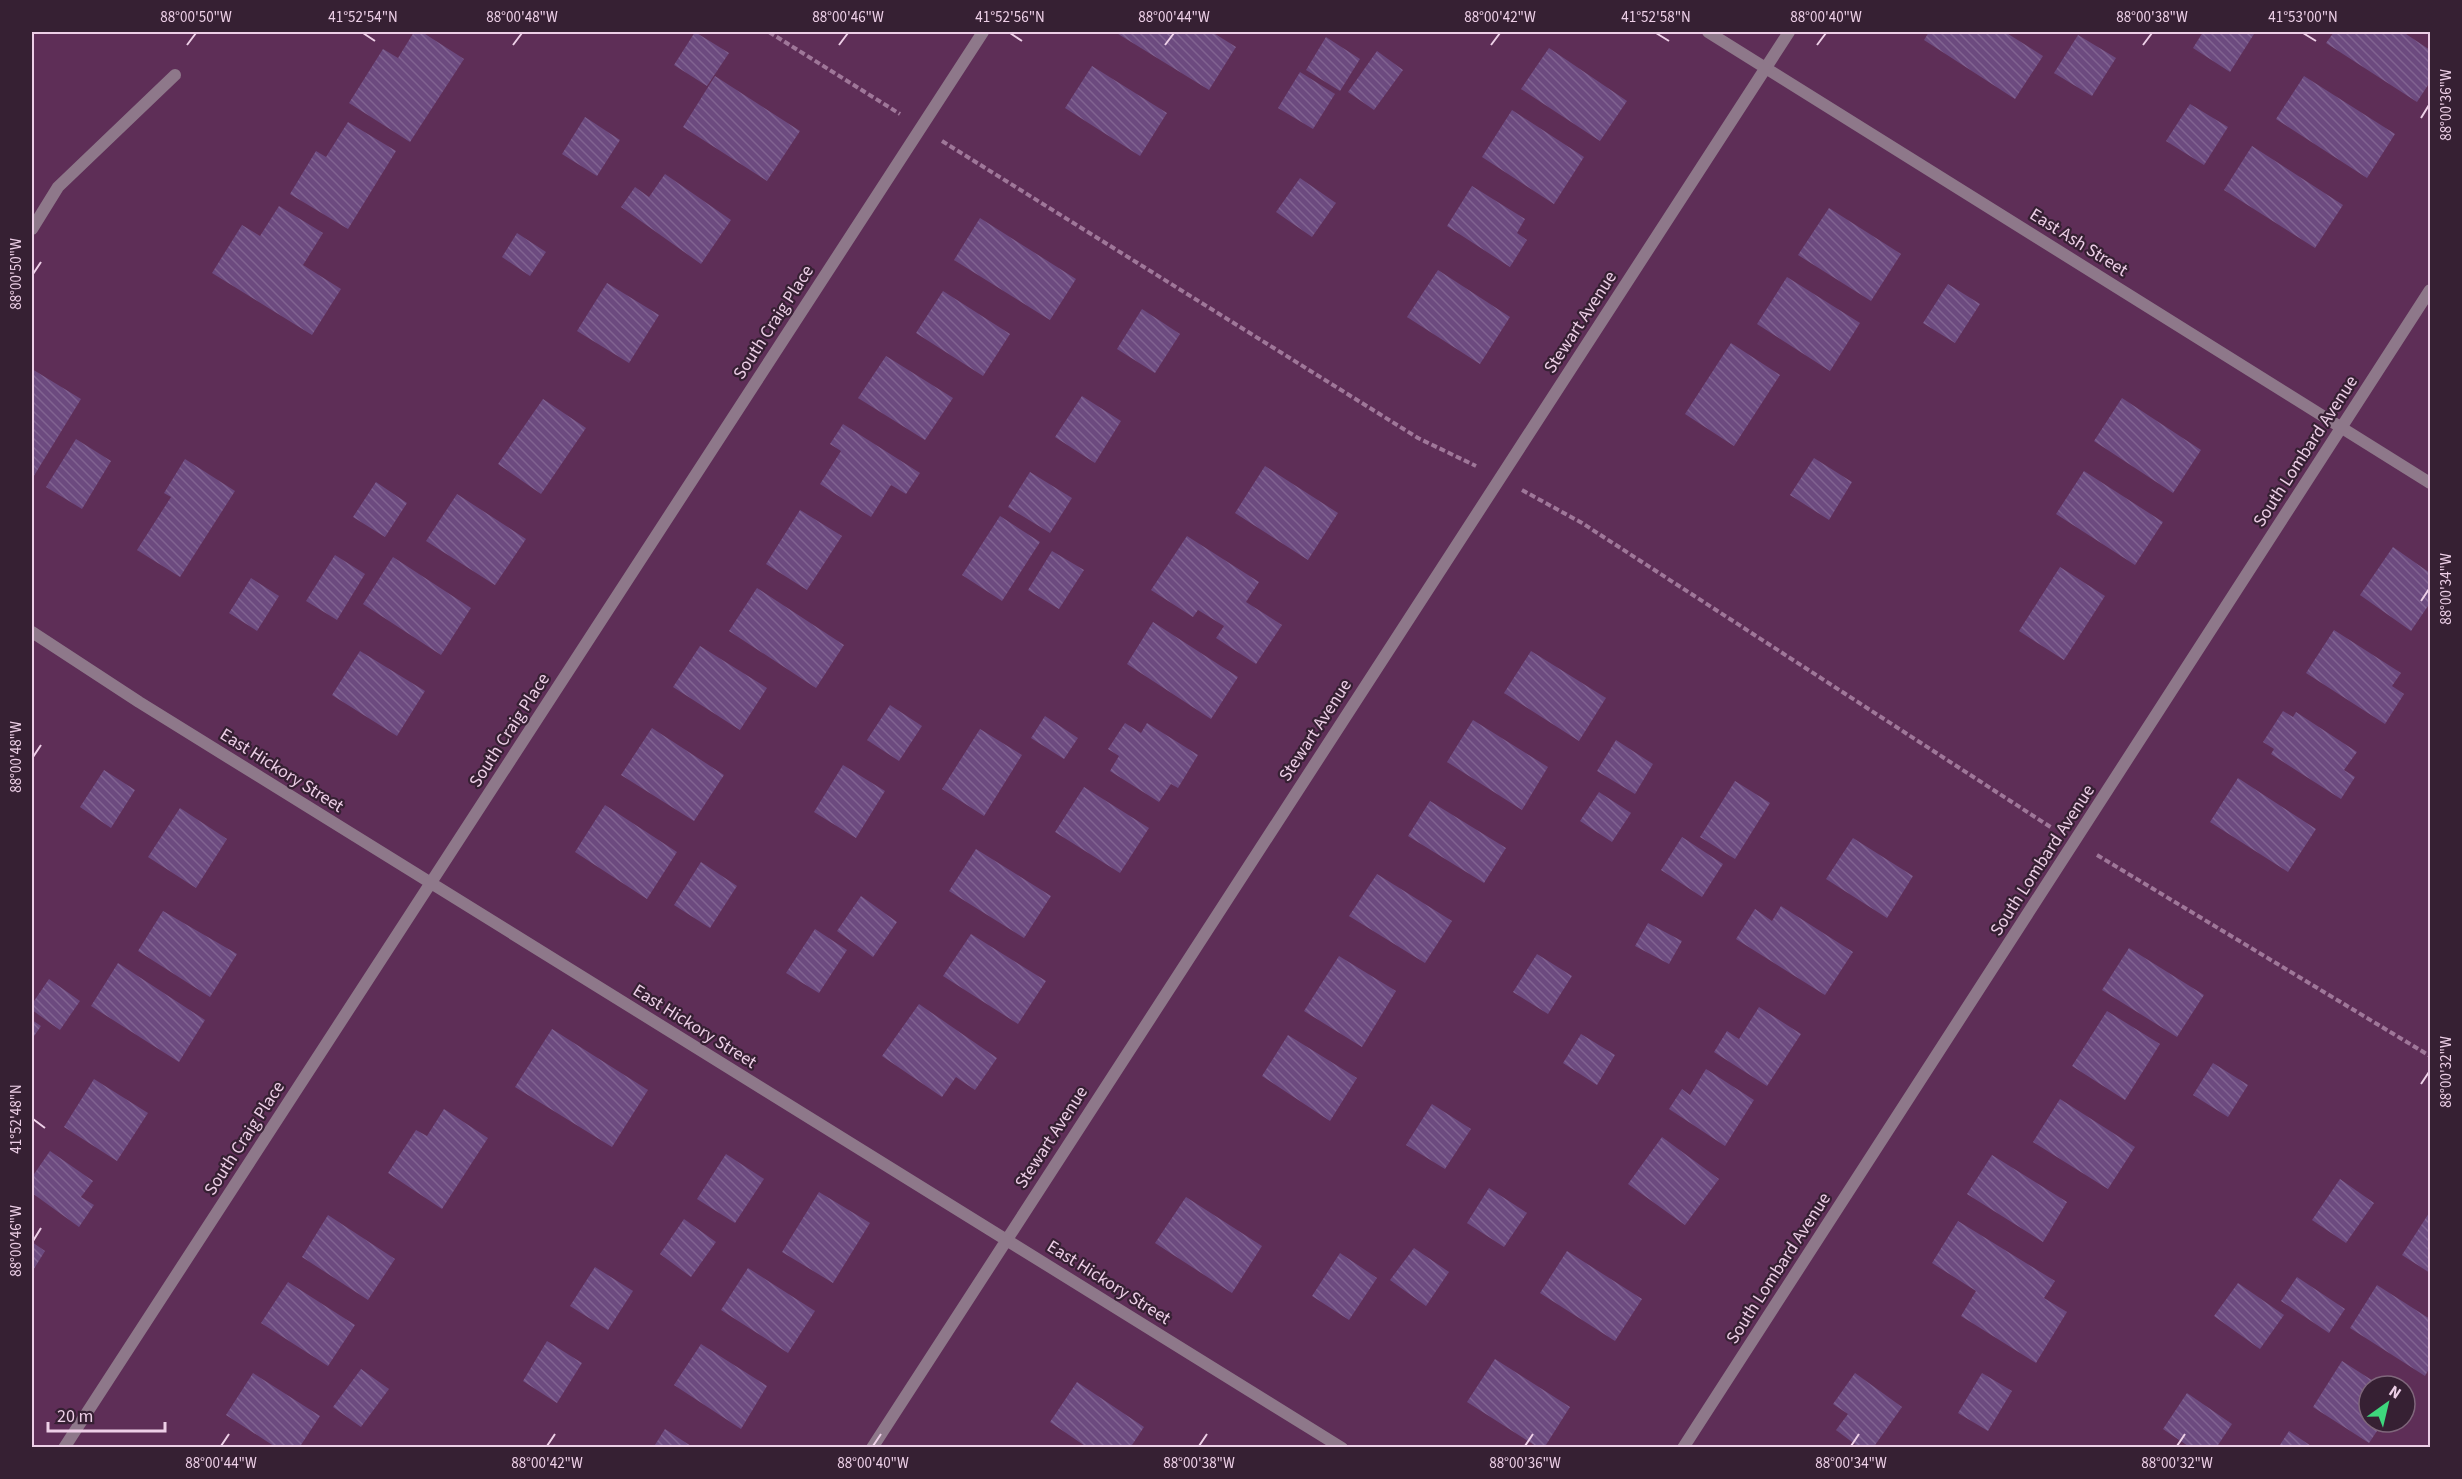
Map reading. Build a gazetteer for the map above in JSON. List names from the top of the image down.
{
  "streets": {
    "street": [
      "East Ash Street",
      "South Craig Place",
      "Stewart Avenue",
      "South Lombard Avenue",
      "East Hickory Street"
    ]
  },
  "crossings": [
    ["East Ash Street", "Stewart Avenue"],
    ["East Ash Street", "South Lombard Avenue"],
    ["South Craig Place", "East Hickory Street"],
    ["Stewart Avenue", "East Hickory Street"]
  ],
  "scale_bar": "20 m",
  "north": "top right",
  "coordinates": [
    "88°00'50\"W",
    "41°52'54\"N",
    "88°00'48\"W",
    "88°00'46\"W",
    "41°52'56\"N",
    "88°00'44\"W",
    "88°00'42\"W",
    "41°52'58\"N",
    "88°00'40\"W",
    "88°00'38\"W",
    "41°53'00\"N",
    "88°00'36\"W",
    "88°00'34\"W",
    "88°00'32\"W",
    "41°52'48\"N"
  ]
}
